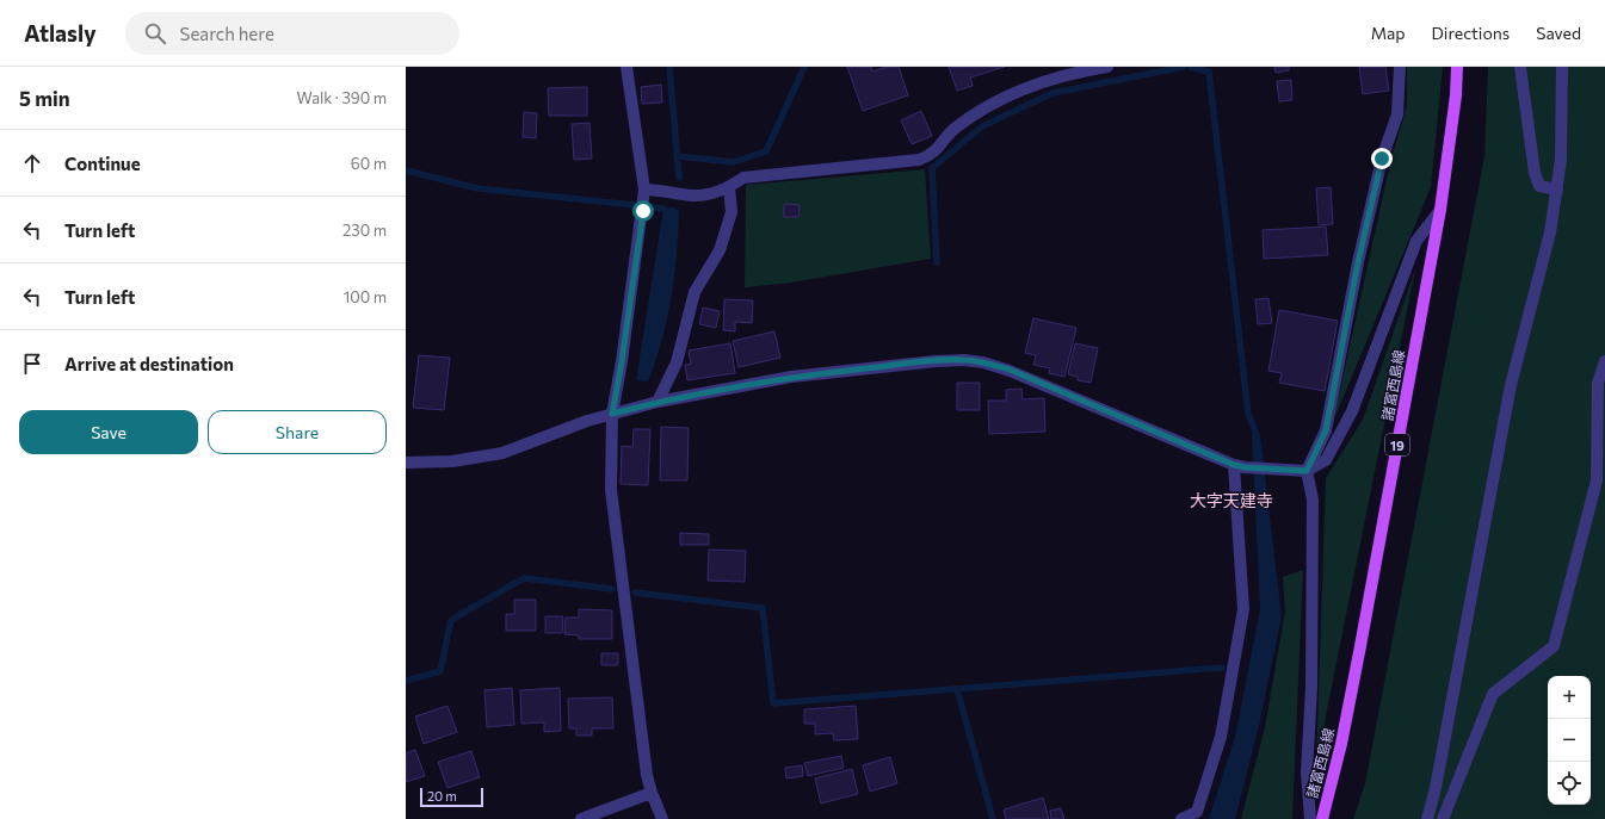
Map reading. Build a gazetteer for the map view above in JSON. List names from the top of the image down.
{
  "streets": {
    "main road": ["諸富西島線", "19"]
  },
  "districts": ["大字天建寺"],
  "scale_bar": "20 m",
  "page": {
    "header": "Atlasly",
    "search": "Search here",
    "nav": ["Map", "Directions", "Saved"],
    "heading": ["5 min", "Walk · 390 m"],
    "list": [
      ["Continue", "60 m"],
      ["Turn left", "230 m"],
      ["Turn left", "100 m"],
      "Arrive at destination"
    ],
    "buttons": ["Save", "Share"],
    "map_buttons": ["+", "−"],
    "scale": "20 m"
  }
}
